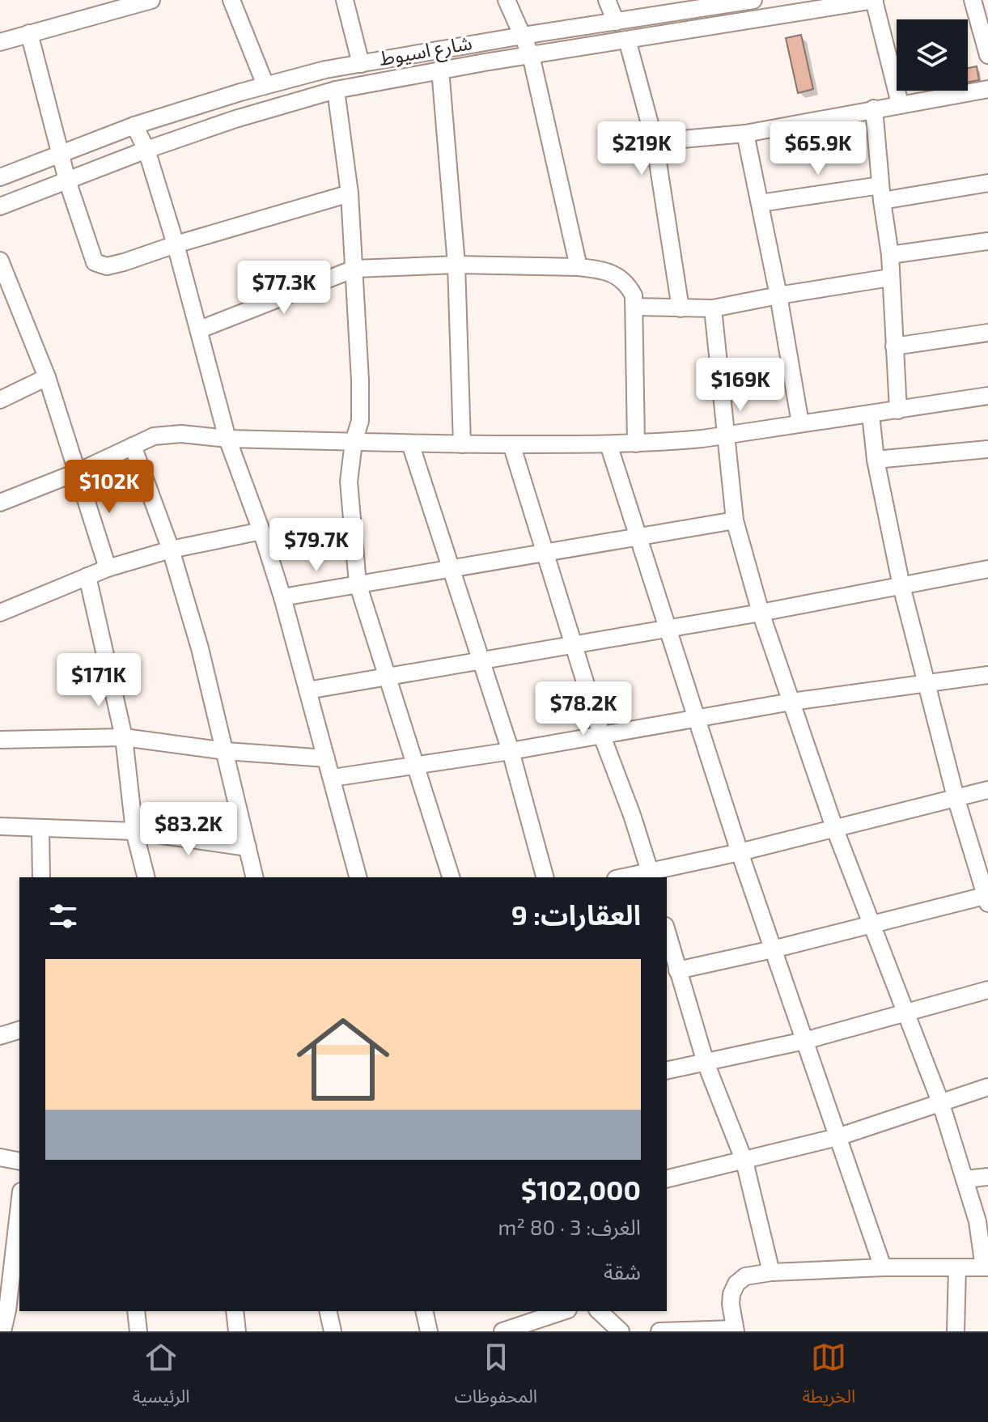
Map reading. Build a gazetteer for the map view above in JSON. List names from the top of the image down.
{
  "streets": {
    "street": ["شارع اسيوط"]
  },
  "page": {
    "price": [
      "$219K",
      "$65.9K",
      "$77.3K",
      "$169K",
      "$102K",
      "$79.7K",
      "$171K",
      "$78.2K",
      "$83.2K"
    ],
    "heading": "العقارات: 9",
    "list": [
      {
        "name": "$102,000",
        "note": "الغرف: 3 · 80 m² · شقة"
      }
    ],
    "tabs": ["الخريطة", "المحفوظات", "الرئيسية"]
  }
}
